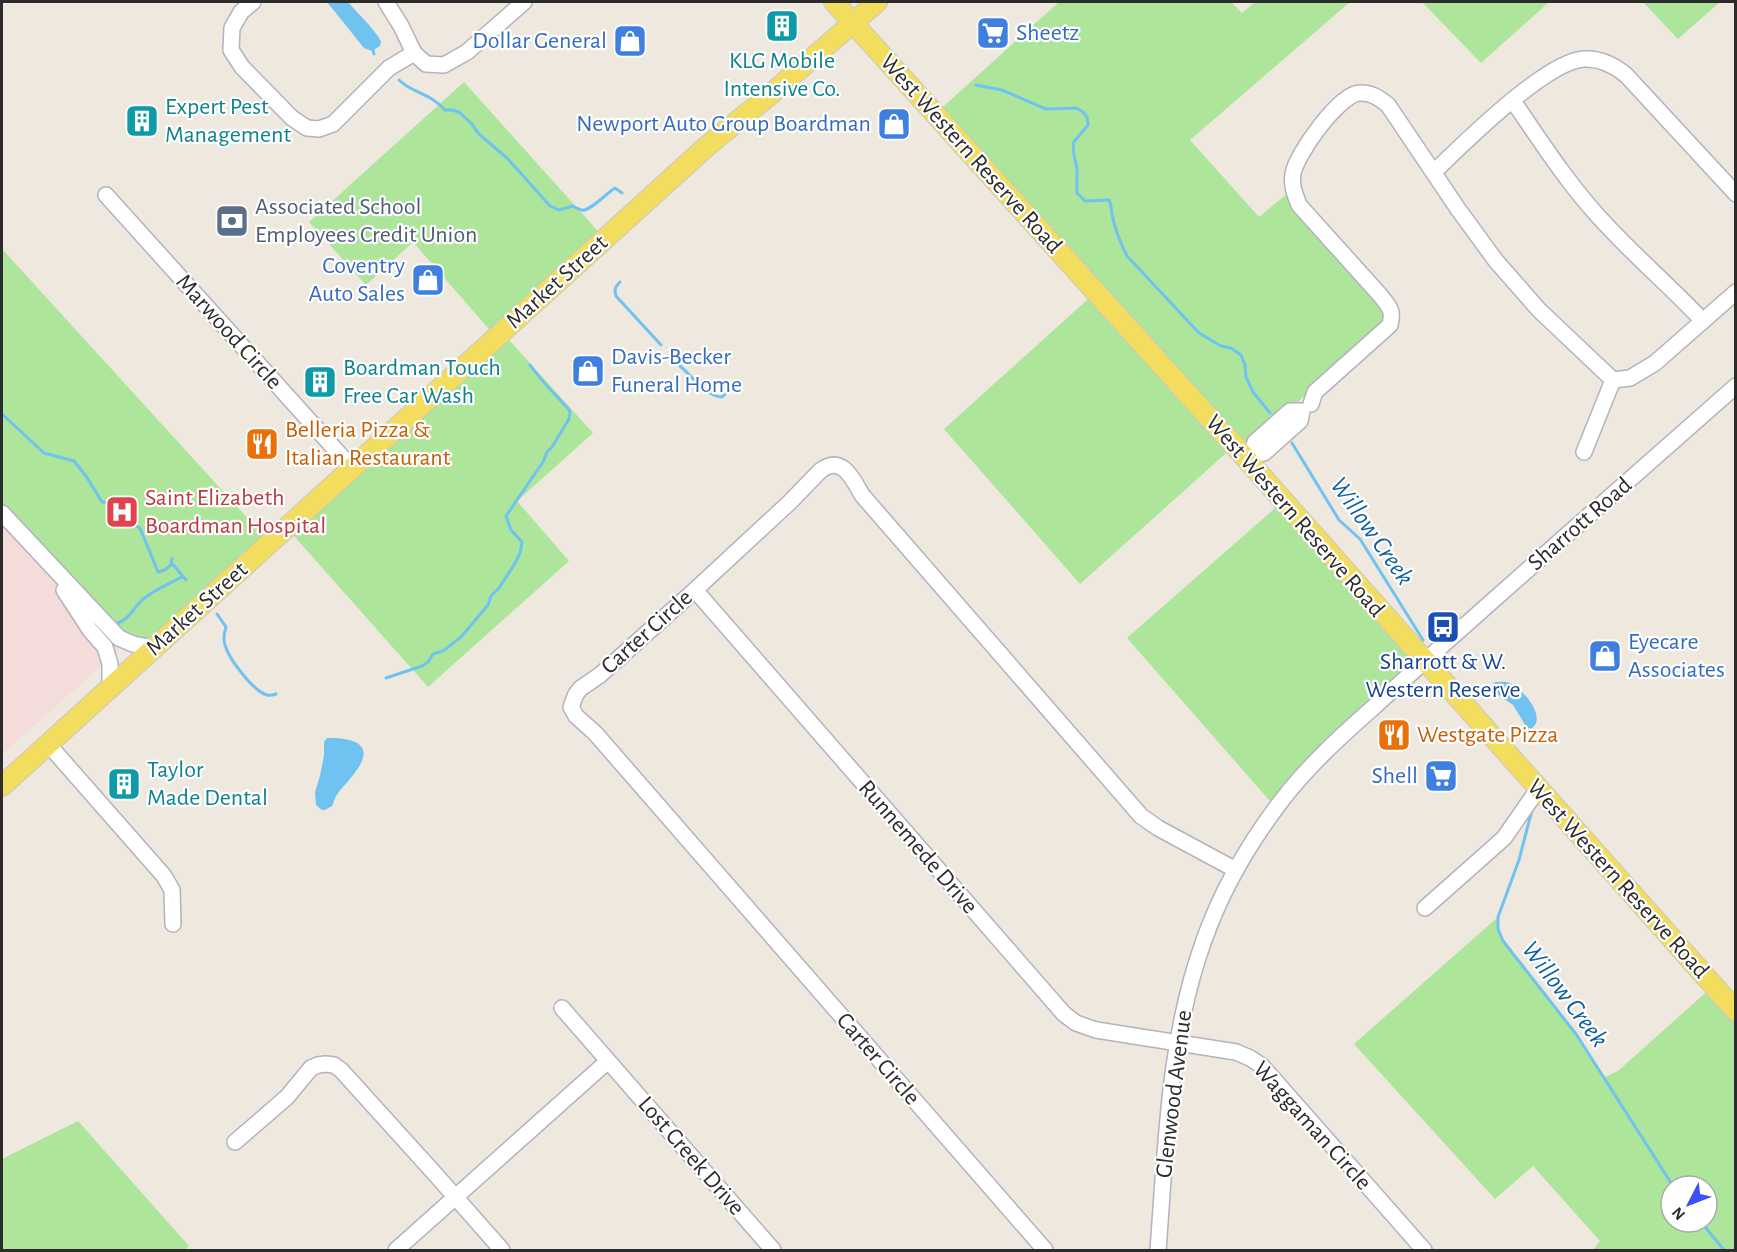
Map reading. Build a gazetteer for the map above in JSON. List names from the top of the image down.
{
  "streets": {
    "main road": ["West Western Reserve Road", "Market Street"],
    "street": [
      "Marwood Circle",
      "Sharrott Road",
      "Carter Circle",
      "Runnemede Drive",
      "Glenwood Avenue",
      "Waggaman Circle",
      "Lost Creek Drive"
    ]
  },
  "crossings": [
    ["West Western Reserve Road", "Market Street"],
    ["West Western Reserve Road", "Sharrott Road"],
    ["West Western Reserve Road", "Glenwood Avenue"],
    ["Market Street", "Marwood Circle"],
    ["Sharrott Road", "Glenwood Avenue"],
    ["Carter Circle", "Runnemede Drive"],
    ["Carter Circle", "Glenwood Avenue"],
    ["Runnemede Drive", "Glenwood Avenue"],
    ["Runnemede Drive", "Waggaman Circle"],
    ["Glenwood Avenue", "Waggaman Circle"]
  ],
  "water": ["Willow Creek"],
  "places": {
    "building": [
      "KLG Mobile Intensive Co.",
      "Expert Pest Management",
      "Boardman Touch Free Car Wash",
      "Taylor Made Dental"
    ],
    "supermarket": ["Sheetz", "Shell"],
    "shop": [
      "Dollar General",
      "Newport Auto Group Boardman",
      "Coventry Auto Sales",
      "Davis-Becker Funeral Home",
      "Eyecare Associates"
    ],
    "bank": ["Associated School Employees Credit Union"],
    "restaurant": ["Belleria Pizza & Italian Restaurant", "Westgate Pizza"],
    "hospital": ["Saint Elizabeth Boardman Hospital"],
    "bus stop": ["Sharrott & W. Western Reserve"]
  },
  "north": "bottom left"
}
